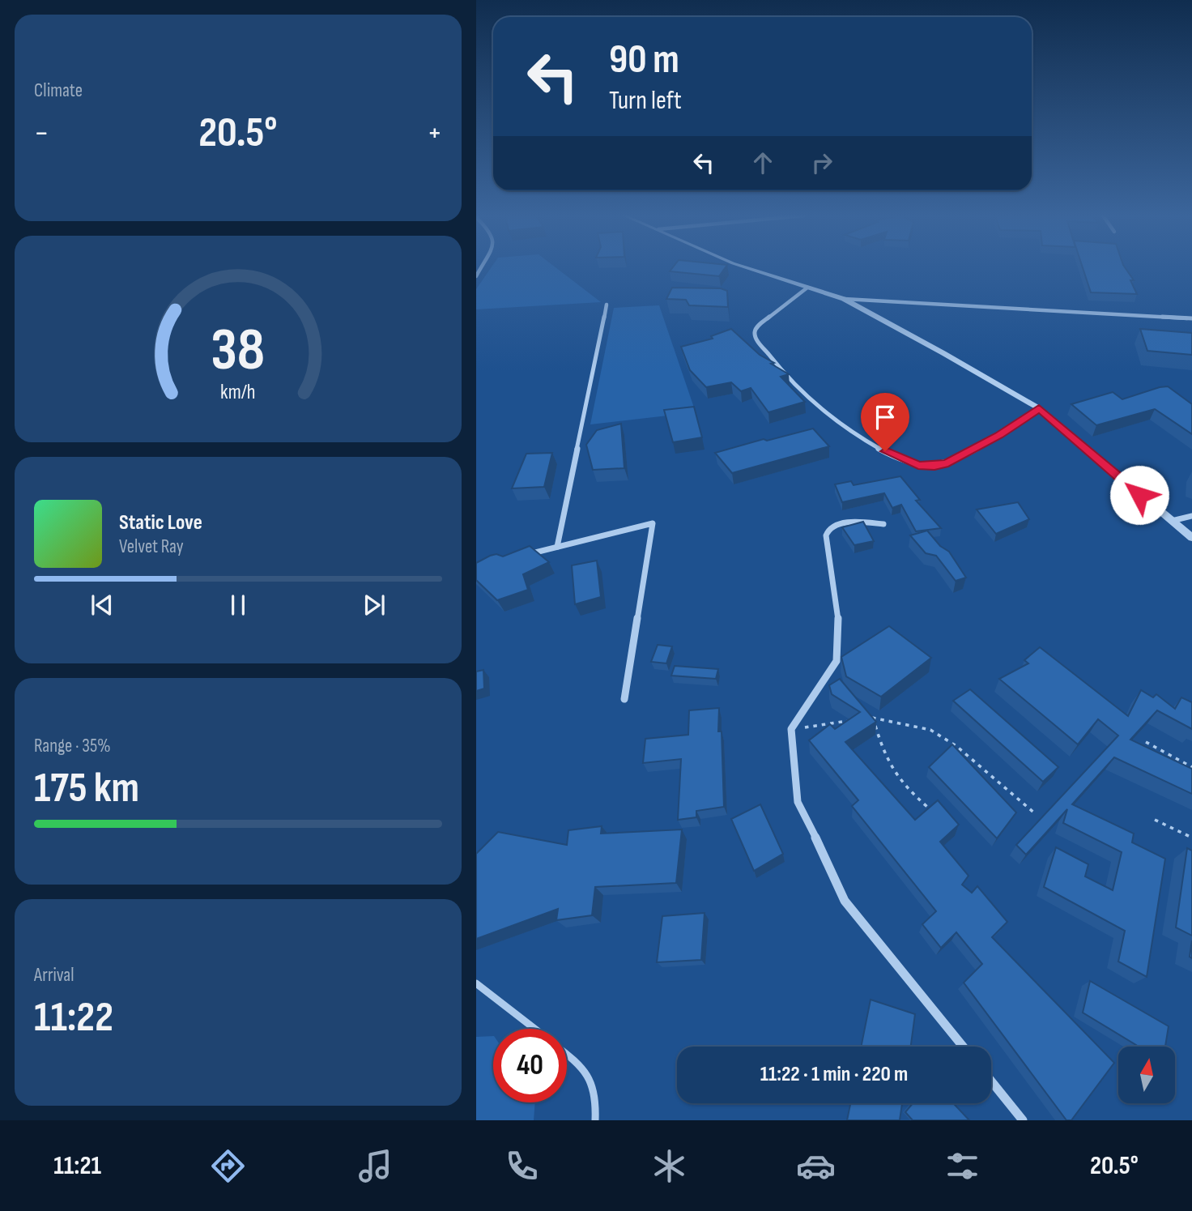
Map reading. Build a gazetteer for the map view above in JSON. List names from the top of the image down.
{
  "north": "top",
  "page": {
    "tile": [
      "Climate",
      ["Range · 35%", "175 km"],
      ["Arrival", "11:22"]
    ],
    "turn": ["90 m", "Turn left"],
    "heat": ["−", "20.5°", "+"],
    "song": ["Static Love", "Velvet Ray"],
    "limit": "40",
    "trip": "11:22 · 1 min · 220 m",
    "tabs": ["11:21", "20.5°"],
    "gauge": ["38", "km/h"]
  }
}
